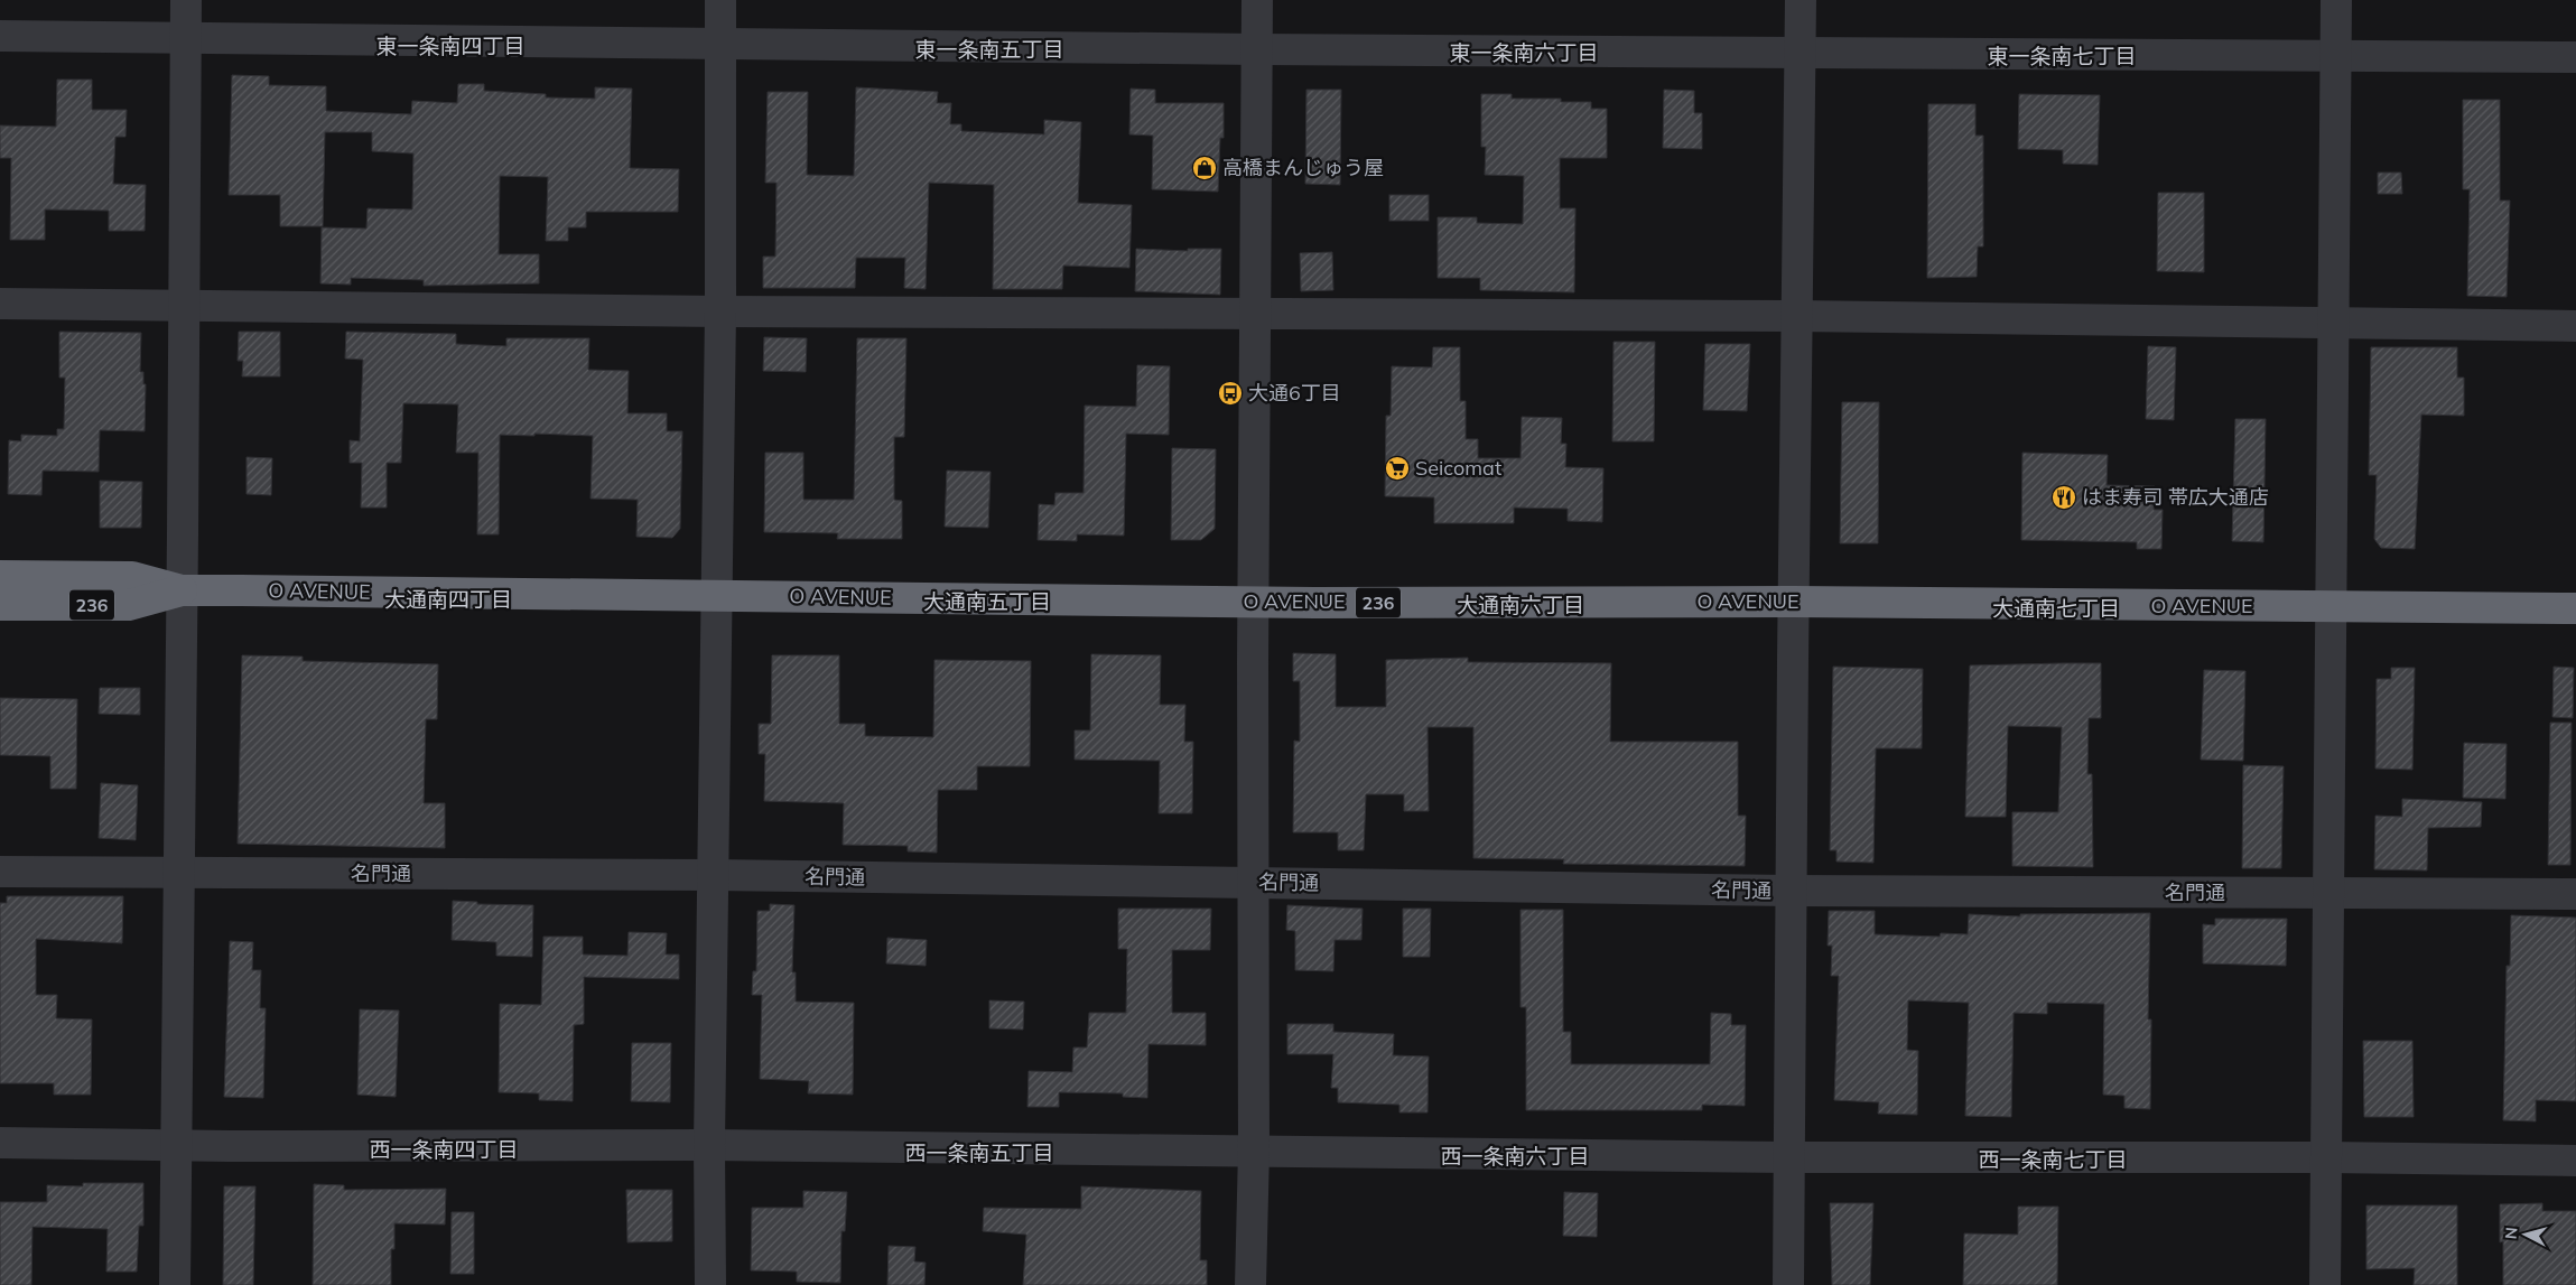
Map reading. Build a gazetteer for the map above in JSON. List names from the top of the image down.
{
  "streets": {
    "highway": ["O AVENUE", "236"],
    "street": ["名門通"]
  },
  "districts": [
    "東一条南四丁目",
    "東一条南五丁目",
    "東一条南六丁目",
    "東一条南七丁目",
    "大通南四丁目",
    "大通南五丁目",
    "大通南六丁目",
    "大通南七丁目",
    "西一条南四丁目",
    "西一条南五丁目",
    "西一条南六丁目",
    "西一条南七丁目"
  ],
  "places": {
    "shop": ["高橋まんじゅう屋"],
    "bus stop": ["大通6丁目"],
    "supermarket": ["Seicomat"],
    "restaurant": ["はま寿司 帯広大通店"]
  },
  "north": "left"
}
